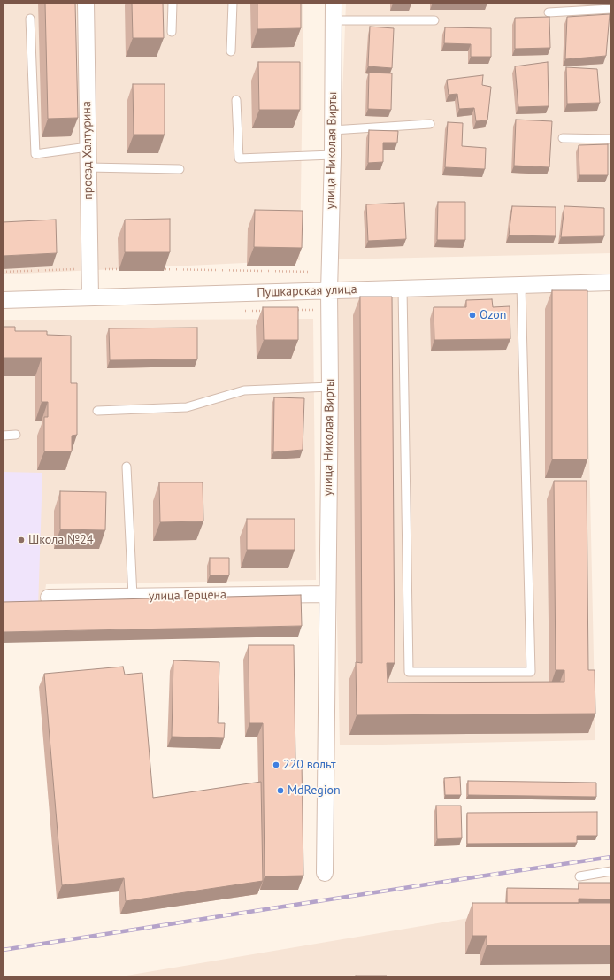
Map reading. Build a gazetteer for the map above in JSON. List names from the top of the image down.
{
  "streets": {
    "street": [
      "проезд Халтурина",
      "улица Николая Вирты",
      "Пушкарская улица",
      "улица Герцена"
    ]
  },
  "crossings": [
    ["проезд Халтурина", "Пушкарская улица"],
    ["улица Николая Вирты", "Пушкарская улица"],
    ["улица Николая Вирты", "улица Герцена"]
  ],
  "places": [
    "Ozon",
    "Школа №24",
    "220 вольт",
    "MdRegion"
  ]
}
